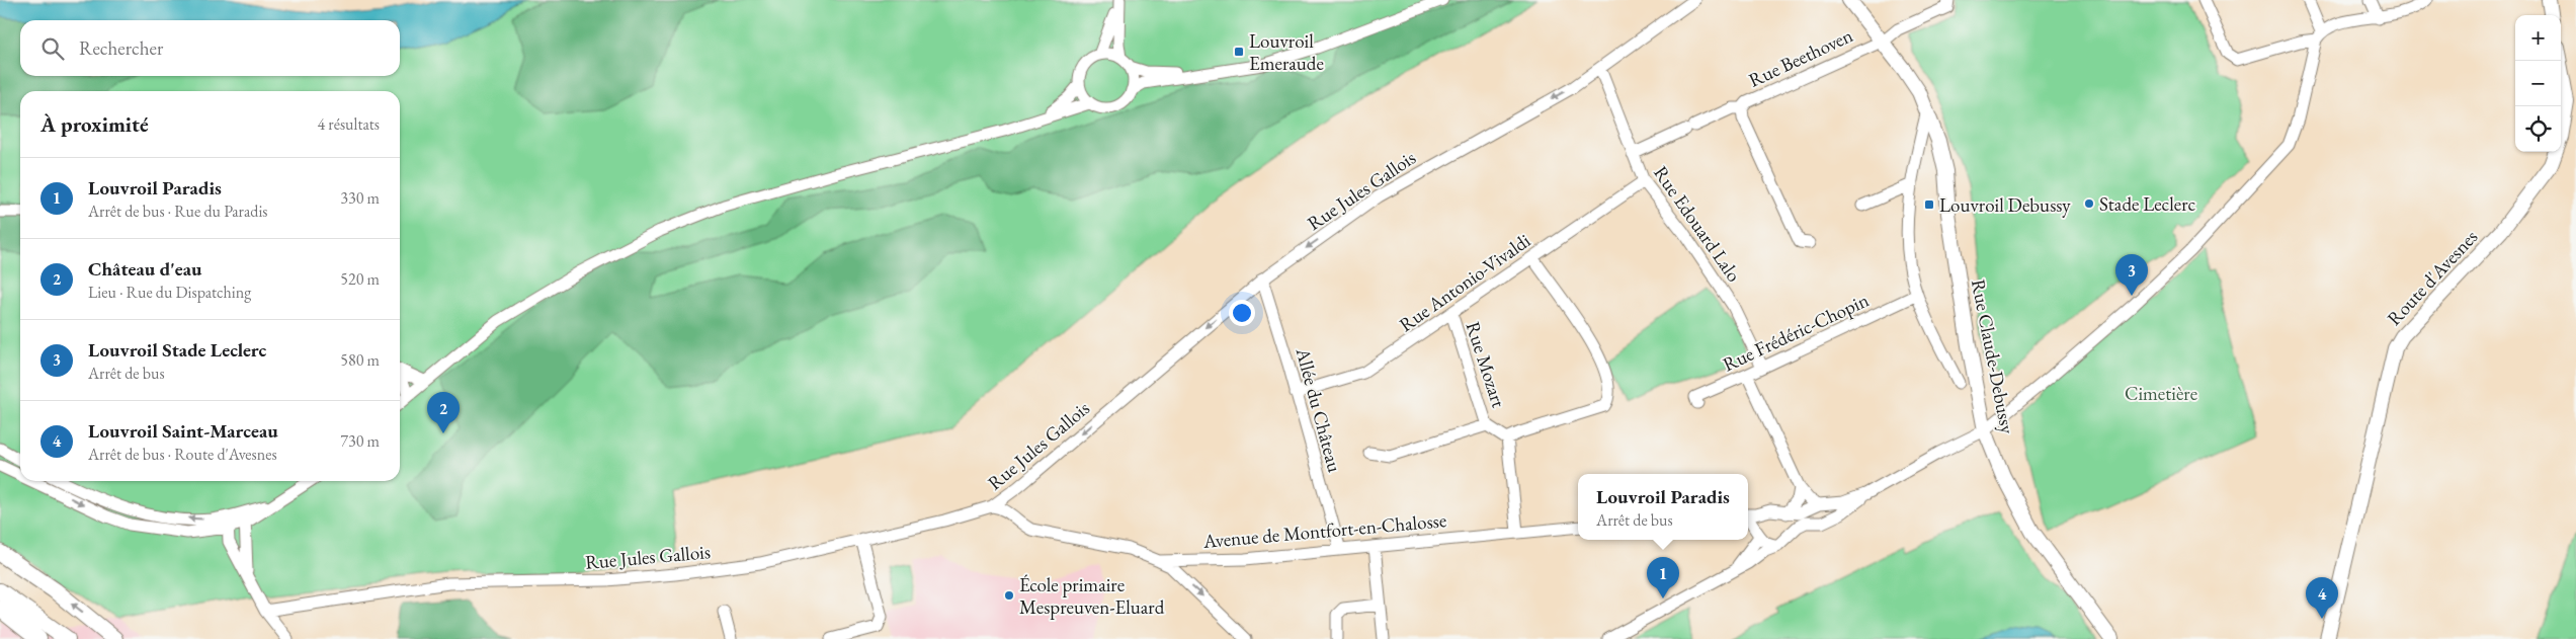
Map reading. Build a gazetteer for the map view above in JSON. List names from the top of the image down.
{
  "streets": {
    "main road": ["Route d'Avesnes", "Rue Claude-Debussy"],
    "street": [
      "Rue Beethoven",
      "Rue Jules Gallois",
      "Rue Edouard Lalo",
      "Rue Antonio-Vivaldi",
      "Rue Frédéric-Chopin",
      "Rue Mozart",
      "Allée du Château",
      "Avenue de Montfort-en-Chalosse"
    ]
  },
  "crossings": [
    ["Rue Beethoven", "Rue Claude-Debussy"],
    ["Rue Jules Gallois", "Rue Edouard Lalo"],
    ["Rue Jules Gallois", "Allée du Château"],
    ["Rue Jules Gallois", "Avenue de Montfort-en-Chalosse"],
    ["Rue Edouard Lalo", "Rue Antonio-Vivaldi"],
    ["Rue Edouard Lalo", "Rue Frédéric-Chopin"],
    ["Rue Antonio-Vivaldi", "Rue Mozart"],
    ["Rue Antonio-Vivaldi", "Allée du Château"],
    ["Rue Frédéric-Chopin", "Rue Claude-Debussy"],
    ["Allée du Château", "Avenue de Montfort-en-Chalosse"]
  ],
  "one_way": ["Rue Jules Gallois"],
  "parks": ["Cimetière"],
  "places": {
    "transit": ["Louvroil Emeraude", "Louvroil Debussy"],
    "other": ["Stade Leclerc", "École primaire Mespreuven-Eluard"]
  },
  "page": {
    "map_buttons": ["+", "−"],
    "search": "Rechercher",
    "heading": ["À proximité", "4 résultats"],
    "list": [
      {
        "mark": "1",
        "name": "Louvroil Paradis",
        "note": "Arrêt de bus · Rue du Paradis",
        "value": "330 m"
      },
      {
        "mark": "2",
        "name": "Château d'eau",
        "note": "Lieu · Rue du Dispatching",
        "value": "520 m"
      },
      {
        "mark": "3",
        "name": "Louvroil Stade Leclerc",
        "note": "Arrêt de bus",
        "value": "580 m"
      },
      {
        "mark": "4",
        "name": "Louvroil Saint-Marceau",
        "note": "Arrêt de bus · Route d'Avesnes",
        "value": "730 m"
      }
    ],
    "pins": [
      "3",
      "2",
      "1",
      "4"
    ],
    "popup": ["Louvroil Paradis", "Arrêt de bus"]
  }
}
